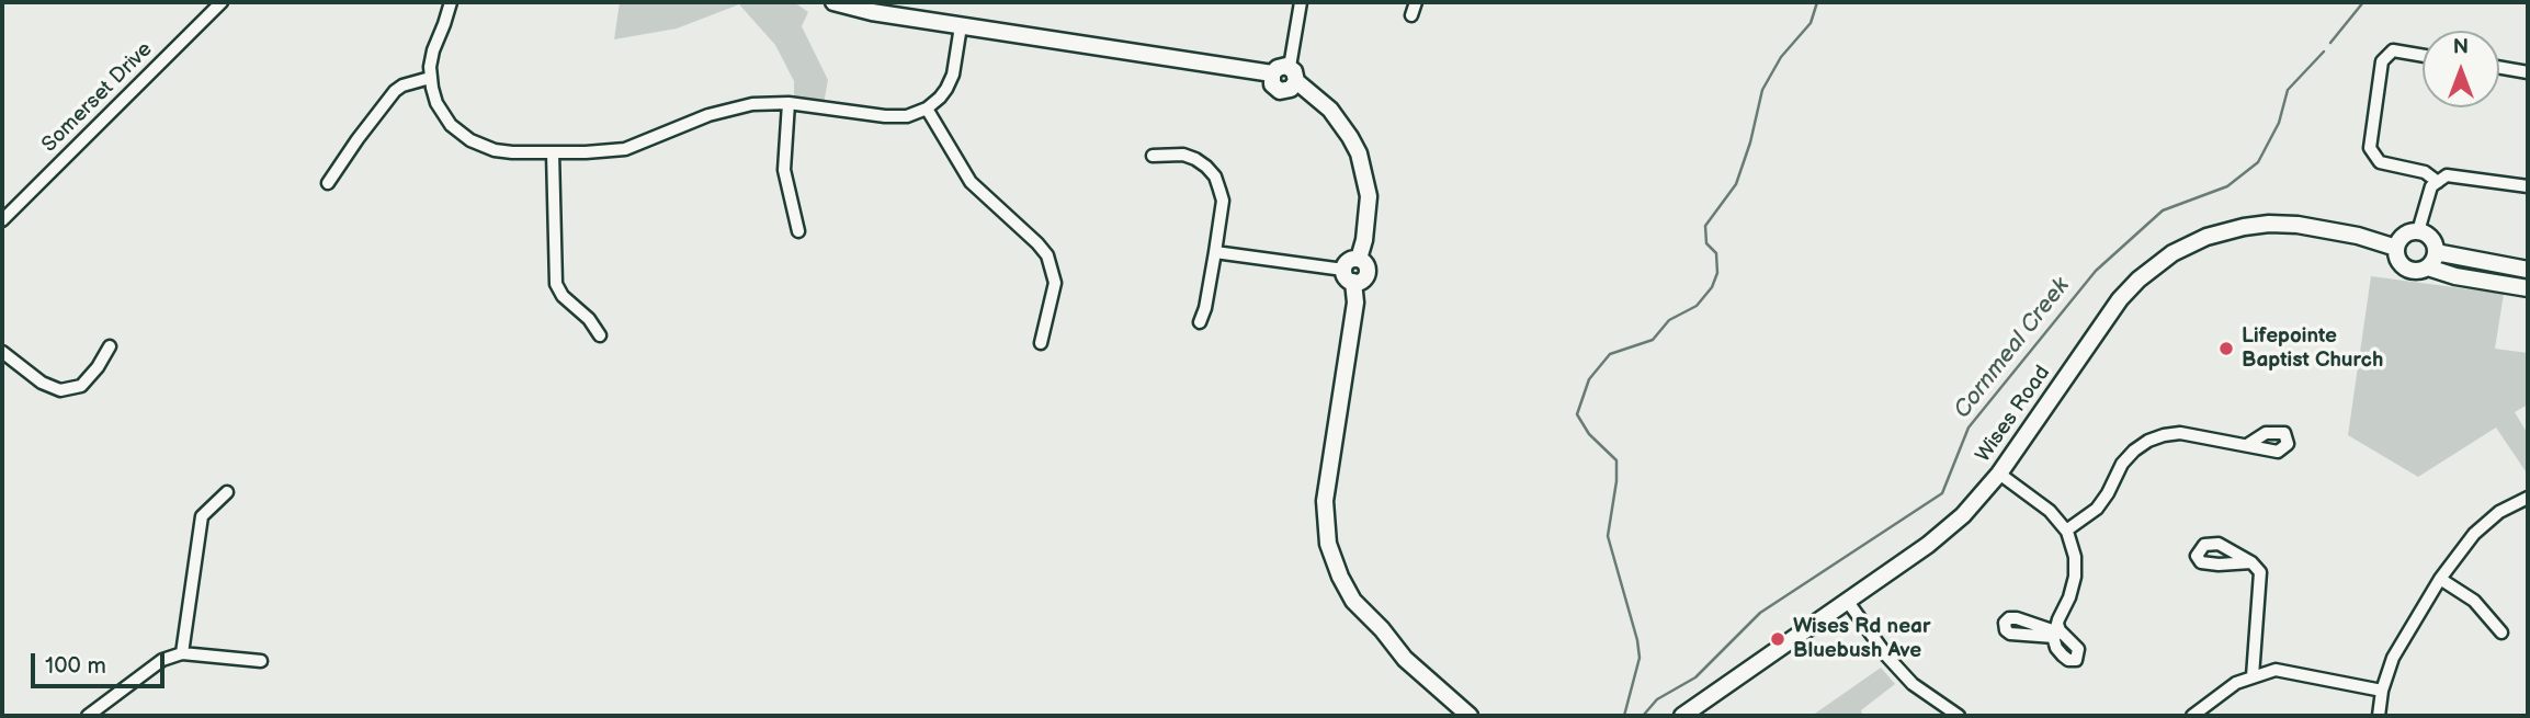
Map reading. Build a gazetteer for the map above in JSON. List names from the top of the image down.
{
  "streets": {
    "street": ["Somerset Drive", "Wises Road"]
  },
  "water": ["Cornmeal Creek"],
  "places": ["Lifepointe Baptist Church", "Wises Rd near Bluebush Ave"],
  "scale_bar": "100 m",
  "north": "top"
}
